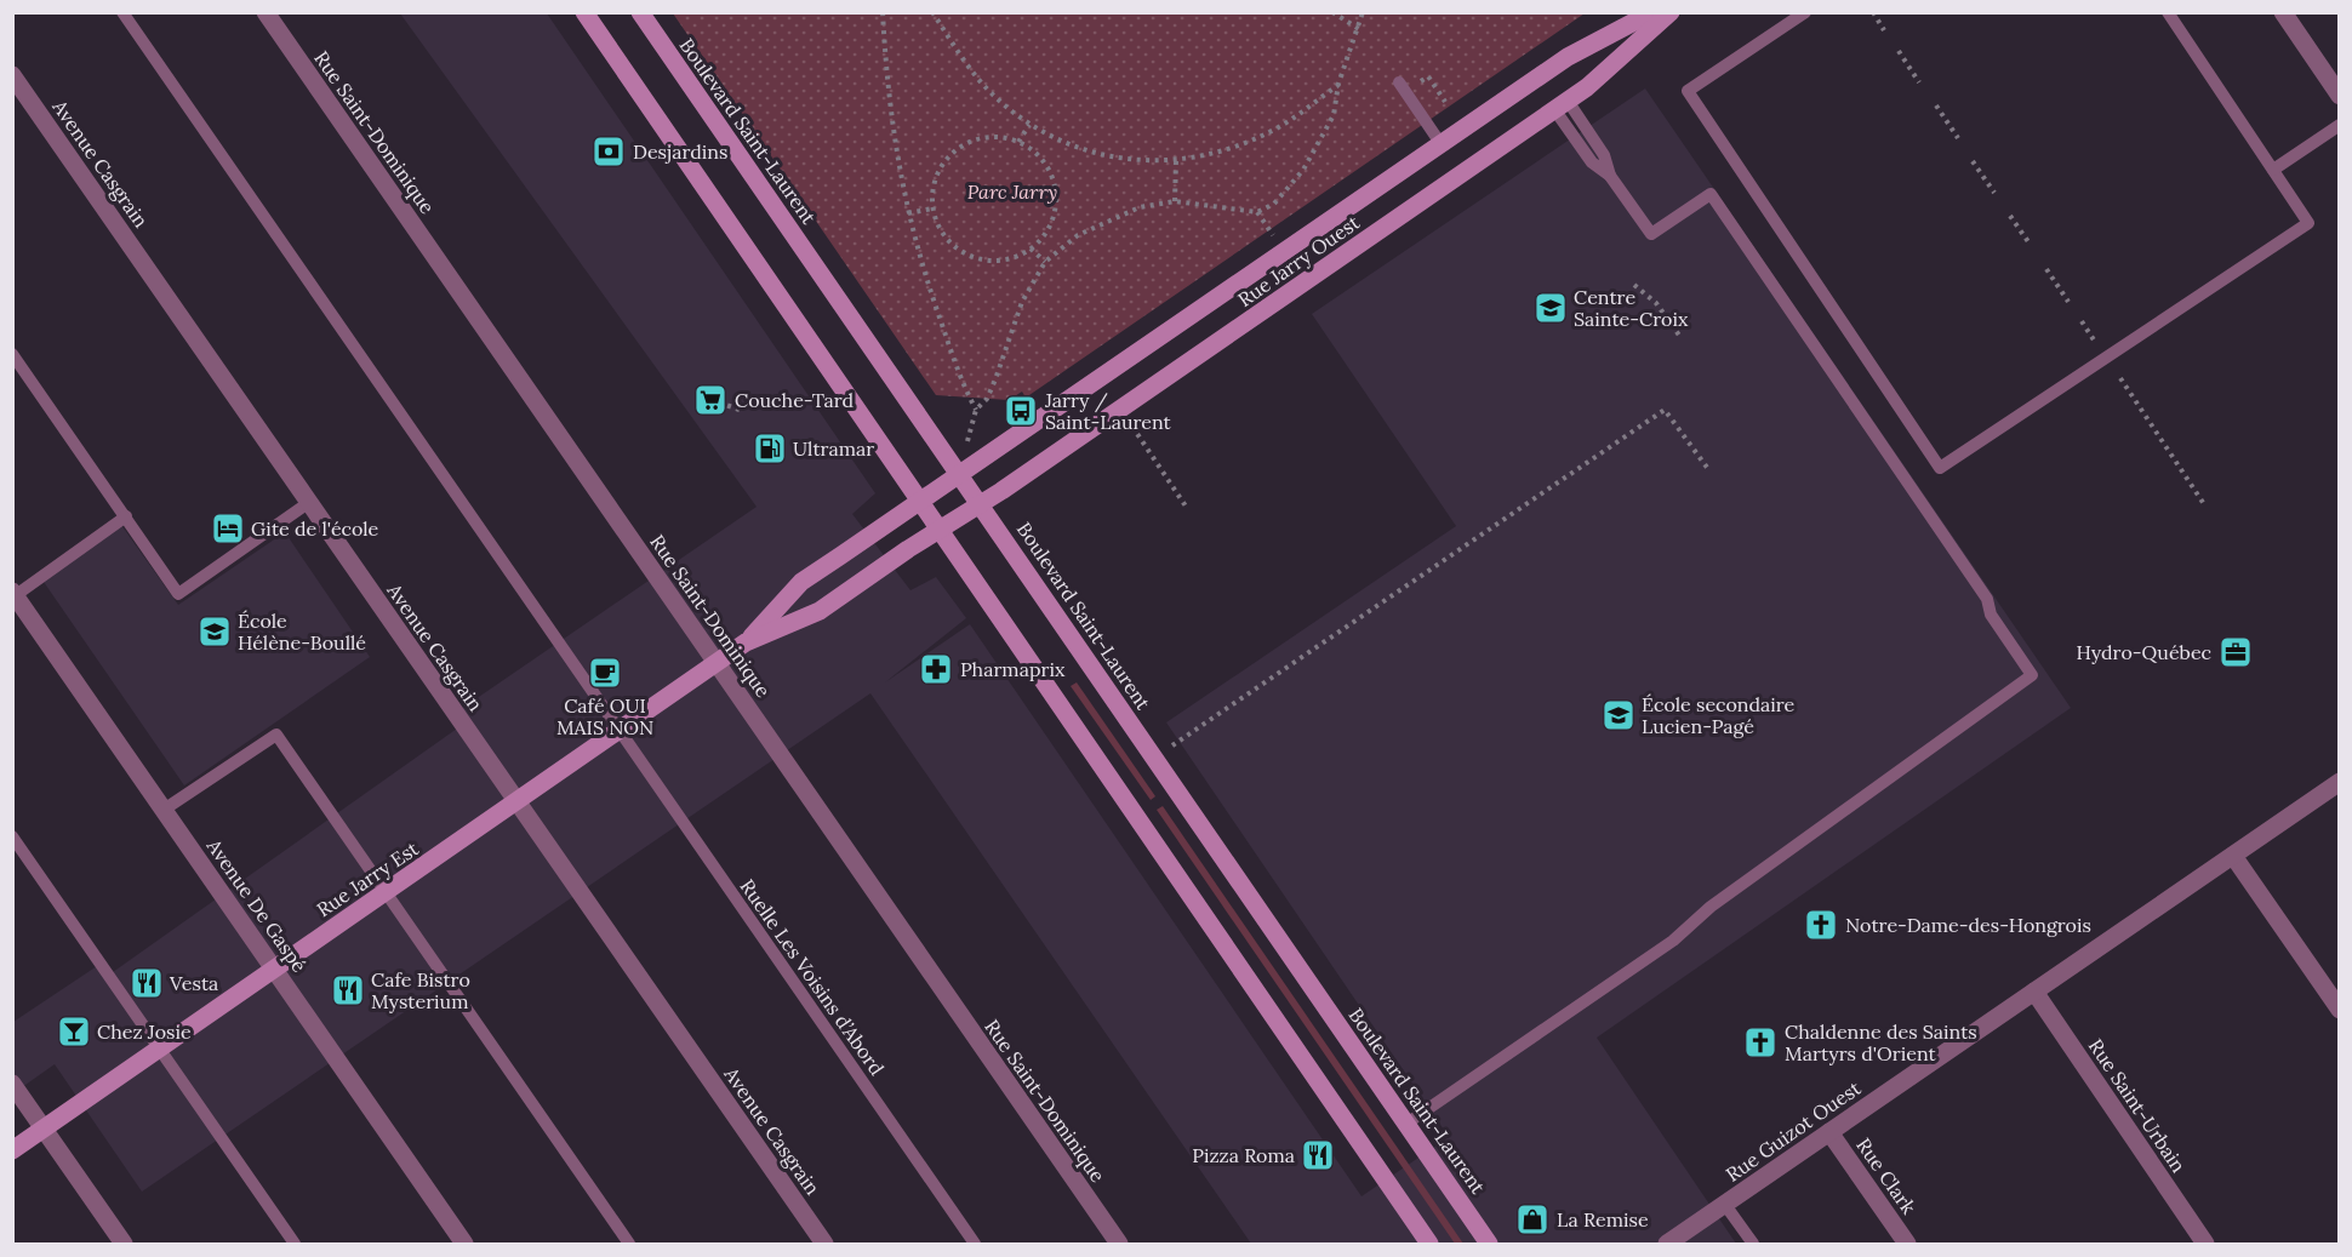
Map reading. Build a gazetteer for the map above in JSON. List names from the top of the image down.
{
  "streets": {
    "main road": ["Boulevard Saint-Laurent", "Rue Jarry Ouest", "Rue Jarry Est"],
    "street": [
      "Rue Saint-Dominique",
      "Avenue Casgrain",
      "Avenue De Gaspé",
      "Rue Saint-Urbain",
      "Rue Guizot Ouest",
      "Rue Clark"
    ],
    "lane": ["Ruelle Les Voisins d’Abord"]
  },
  "crossings": [
    ["Boulevard Saint-Laurent", "Rue Jarry Ouest"],
    ["Rue Saint-Dominique", "Rue Jarry Est"],
    ["Avenue Casgrain", "Rue Jarry Est"],
    ["Rue Jarry Ouest", "Rue Jarry Est"],
    ["Rue Jarry Est", "Avenue De Gaspé"],
    ["Rue Jarry Est", "Ruelle Les Voisins d’Abord"],
    ["Rue Saint-Urbain", "Rue Guizot Ouest"],
    ["Rue Guizot Ouest", "Rue Clark"]
  ],
  "parks": ["Parc Jarry"],
  "places": {
    "bank": ["Desjardins"],
    "school or university": ["Centre Sainte-Croix", "École Hélène-Boullé", "École secondaire Lucien-Pagé"],
    "supermarket": ["Couche-Tard"],
    "bus stop": ["Jarry / Saint-Laurent"],
    "fuel station": ["Ultramar"],
    "hotel": ["Gite de l'école"],
    "office": ["Hydro-Québec"],
    "pharmacy": ["Pharmaprix"],
    "cafe": ["Café OUI MAIS NON"],
    "church": ["Notre-Dame-des-Hongrois", "Chaldenne des Saints Martyrs d'Orient"],
    "restaurant": ["Vesta", "Cafe Bistro Mysterium", "Pizza Roma"],
    "bar": ["Chez Josie"],
    "shop": ["La Remise"]
  }
}
